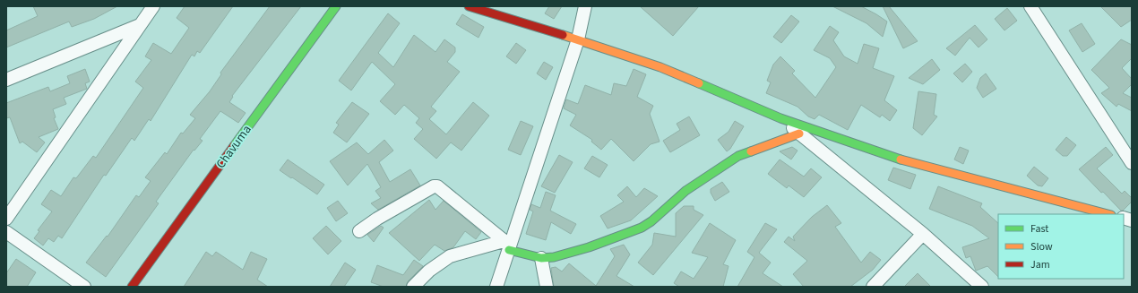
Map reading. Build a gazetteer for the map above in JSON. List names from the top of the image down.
{
  "streets": {
    "street": ["Chavuma"]
  },
  "legend": ["Fast", "Slow", "Jam"]
}
